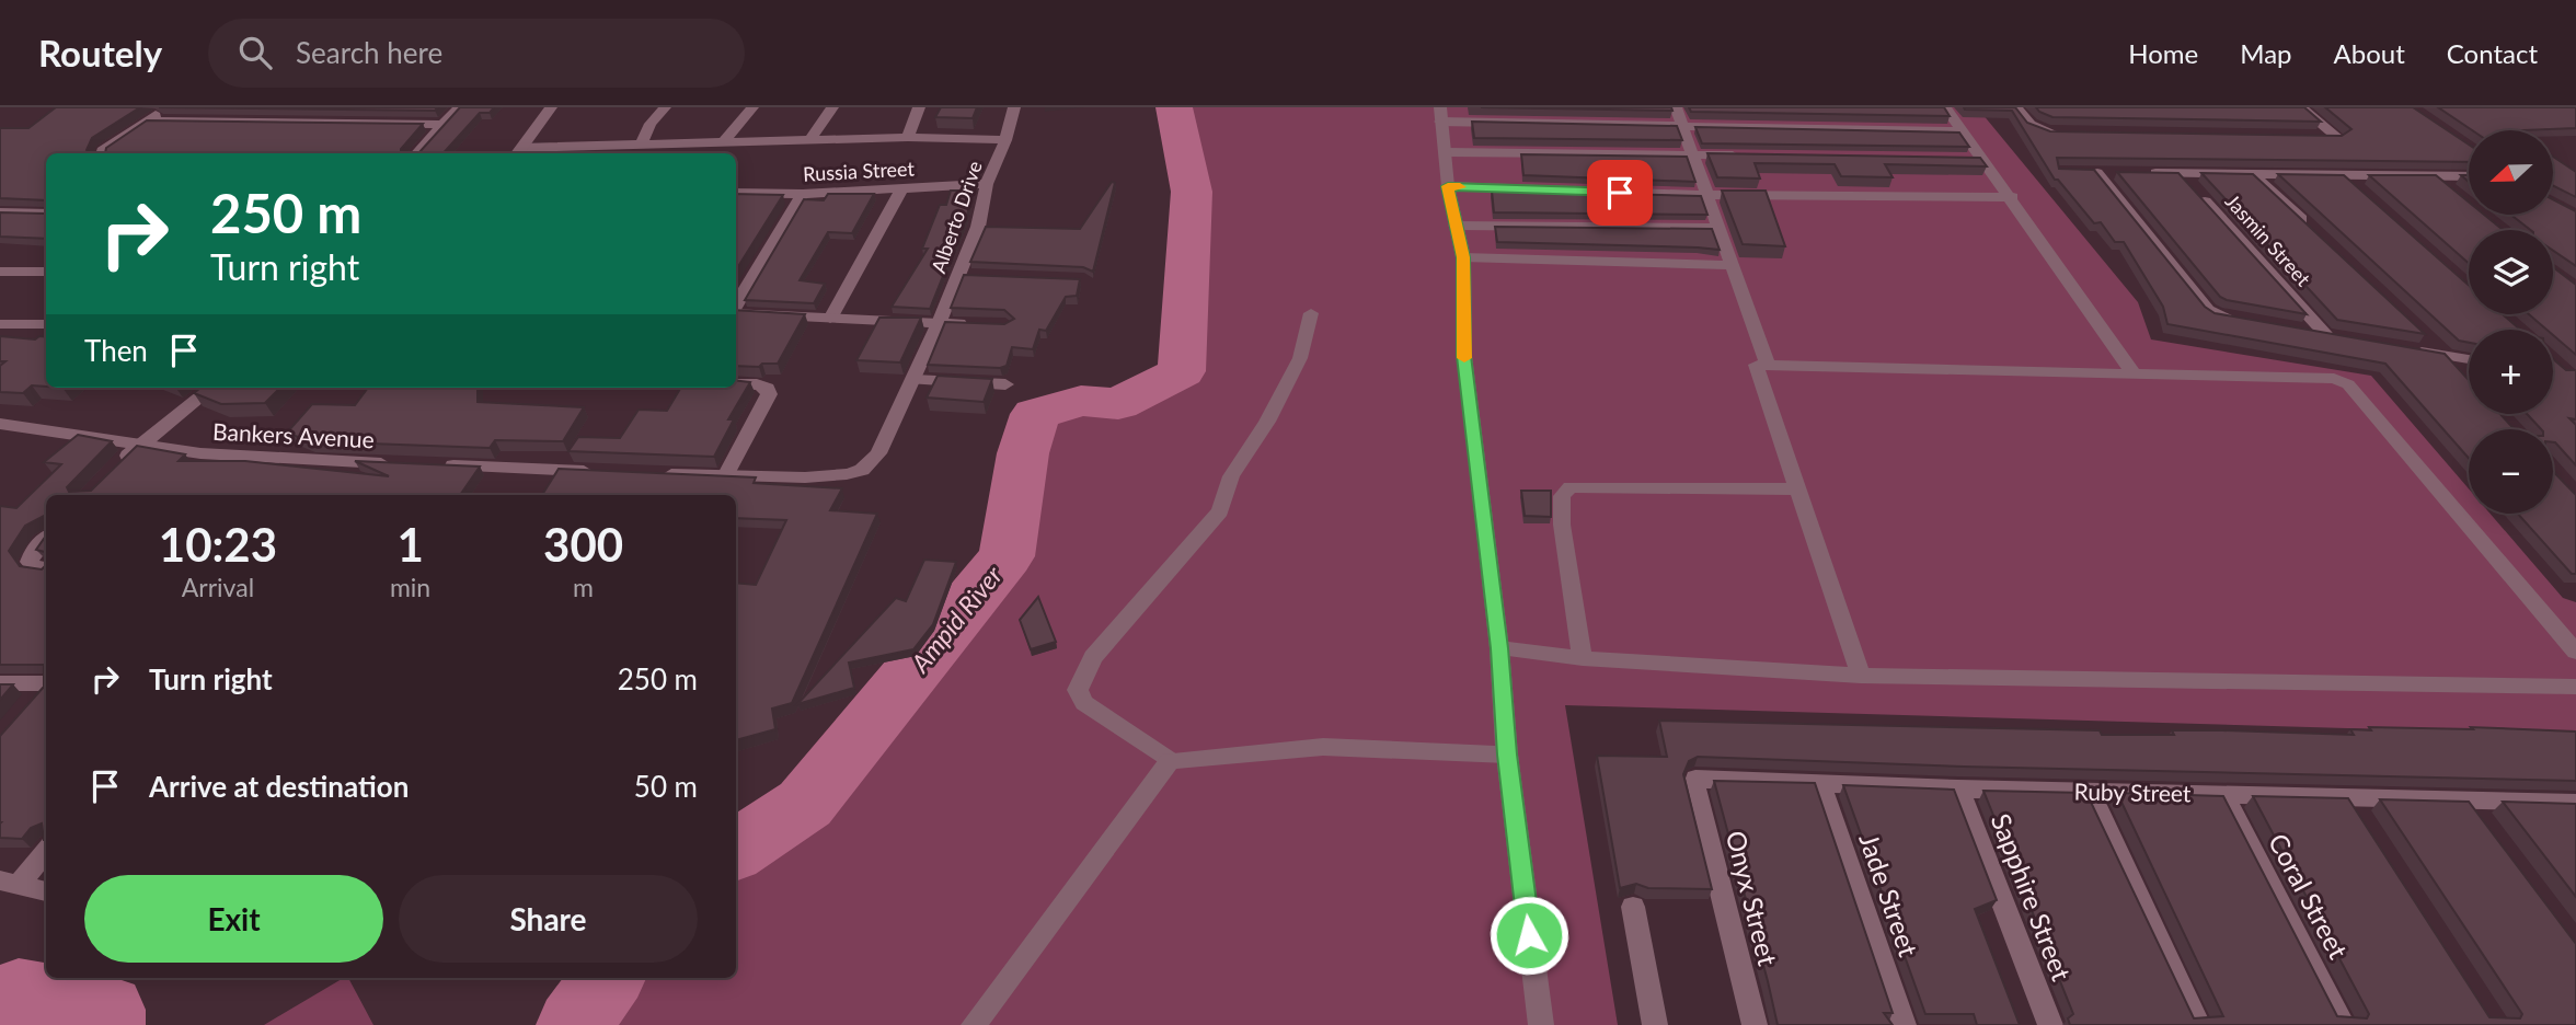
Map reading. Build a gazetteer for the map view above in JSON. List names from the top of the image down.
{
  "streets": {
    "street": [
      "Russia Street",
      "Alberto Drive",
      "Jasmin Street",
      "Bankers Avenue",
      "Ruby Street",
      "Jade Street",
      "Coral Street",
      "Sapphire Street",
      "Onyx Street"
    ]
  },
  "crossings": [
    ["Russia Street", "Alberto Drive"],
    ["Ruby Street", "Jade Street"],
    ["Ruby Street", "Coral Street"],
    ["Ruby Street", "Sapphire Street"],
    ["Ruby Street", "Onyx Street"]
  ],
  "water": ["Ampid River"],
  "north": "left",
  "page": {
    "header": "Routely",
    "search": "Search here",
    "nav": [
      "Home",
      "Map",
      "About",
      "Contact"
    ],
    "map_buttons": ["+", "−"],
    "turn": ["250 m", "Turn right"],
    "then": "Then",
    "eta": [
      "10:23",
      "Arrival",
      "1",
      "min",
      "300",
      "m"
    ],
    "list": [
      {
        "name": "Turn right",
        "value": "250 m"
      },
      {
        "name": "Arrive at destination",
        "value": "50 m"
      }
    ],
    "buttons": ["Exit", "Share"]
  }
}
